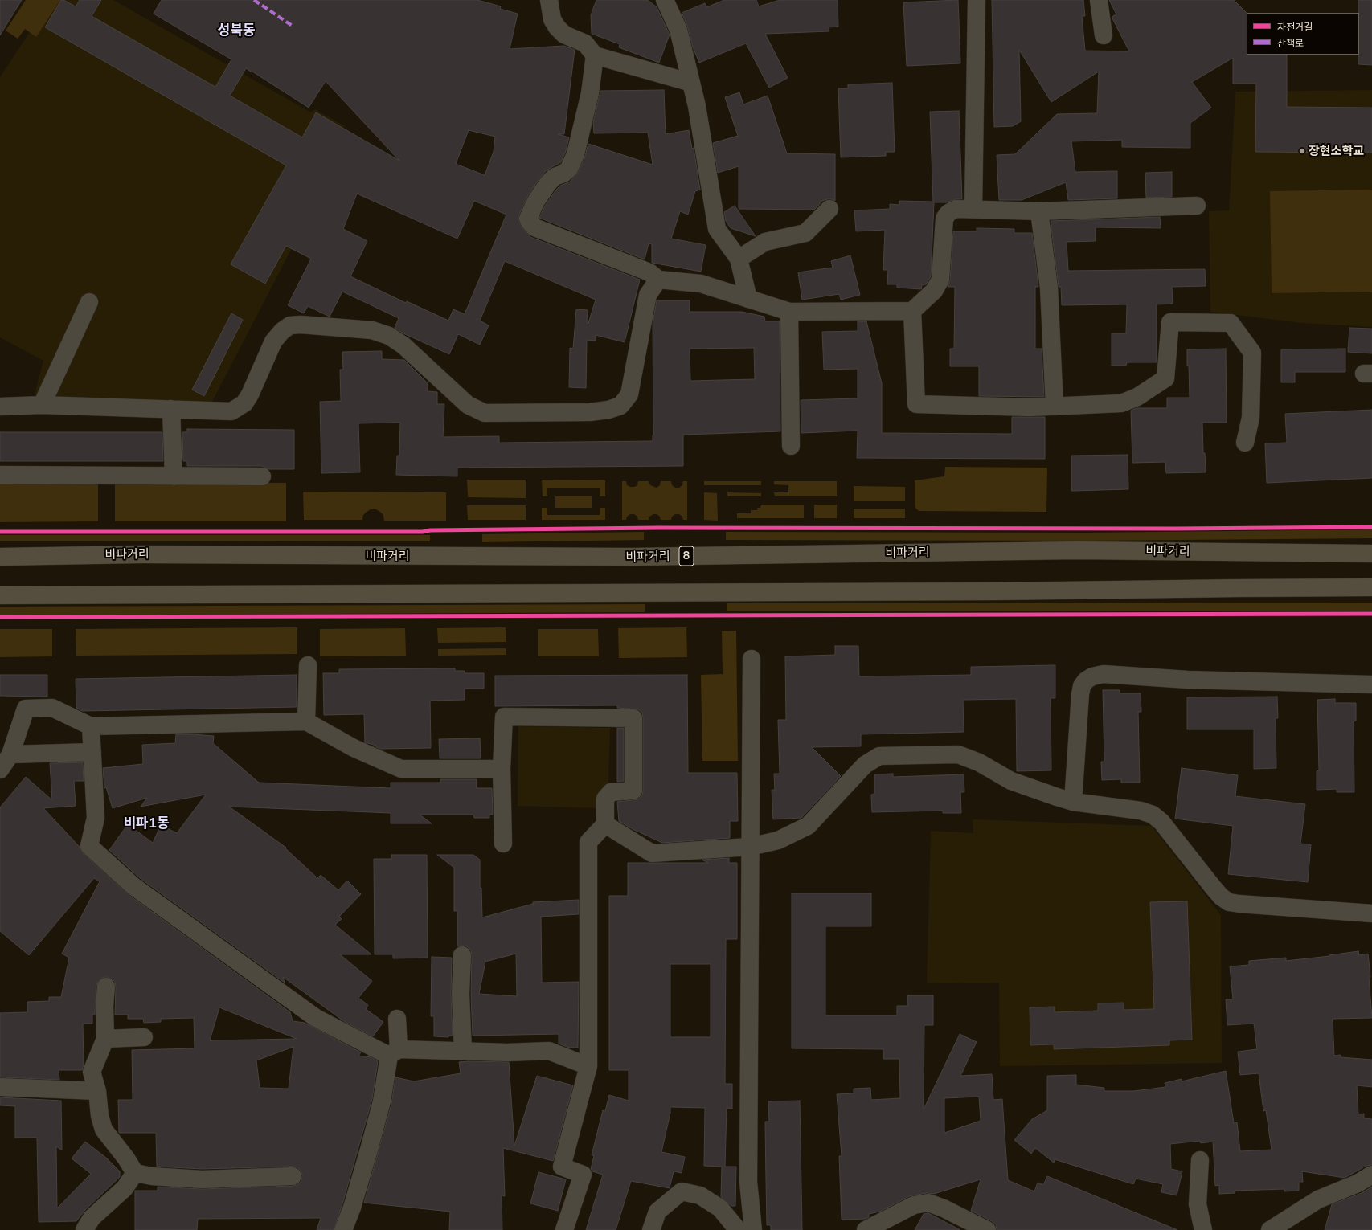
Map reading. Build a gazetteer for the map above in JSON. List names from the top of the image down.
{
  "streets": {
    "main road": ["비파거리", "8"]
  },
  "districts": ["성북동", "비파1동"],
  "places": ["장현소학교"],
  "legend": ["자전거길", "산책로"]
}
